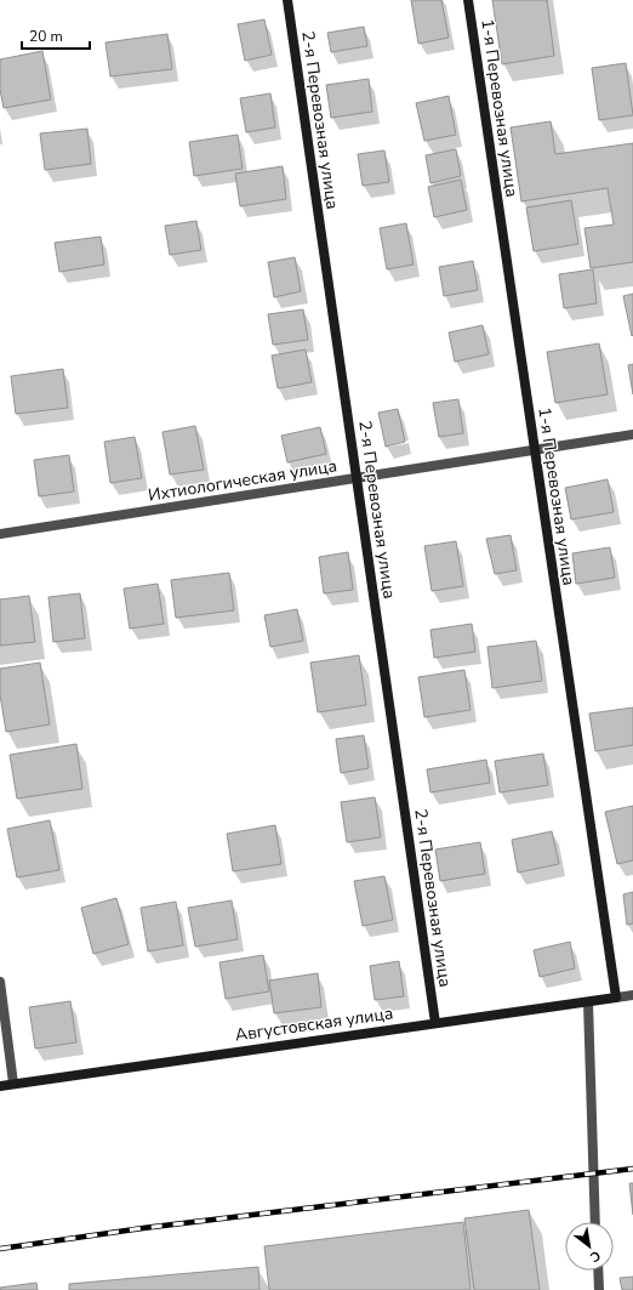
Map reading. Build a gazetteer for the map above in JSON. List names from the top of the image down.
{
  "streets": {
    "street": [
      "1-я Перевозная улица",
      "2-я Перевозная улица",
      "Ихтиологическая улица",
      "Августовская улица"
    ]
  },
  "crossings": [
    ["1-я Перевозная улица", "Ихтиологическая улица"],
    ["1-я Перевозная улица", "Августовская улица"],
    ["2-я Перевозная улица", "Ихтиологическая улица"],
    ["2-я Перевозная улица", "Августовская улица"]
  ],
  "scale_bar": "20 m",
  "north": "bottom right"
}
